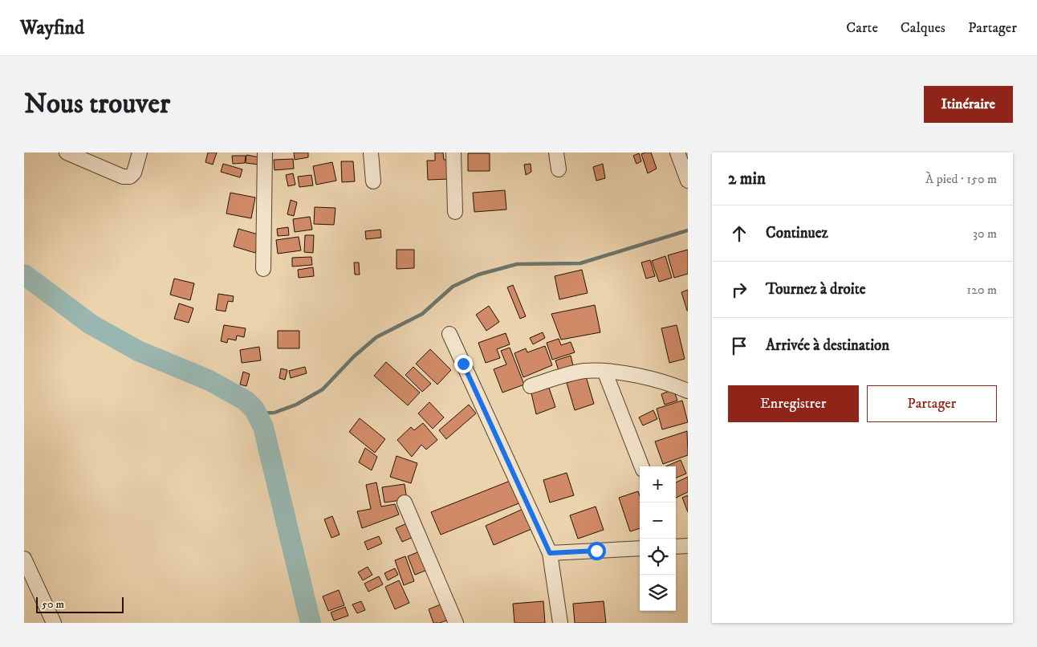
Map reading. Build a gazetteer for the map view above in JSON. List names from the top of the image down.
{
  "scale_bar": "50 m",
  "page": {
    "header": "Wayfind",
    "nav": ["Carte", "Calques", "Partager"],
    "buttons": [
      "Itinéraire",
      ["Enregistrer", "Partager"]
    ],
    "title": "Nous trouver",
    "heading": ["2 min", "À pied · 150 m"],
    "list": [
      ["Continuez", "30 m"],
      ["Tournez à droite", "120 m"],
      "Arrivée à destination"
    ],
    "map_buttons": ["+", "−"],
    "scale": "50 m"
  }
}
